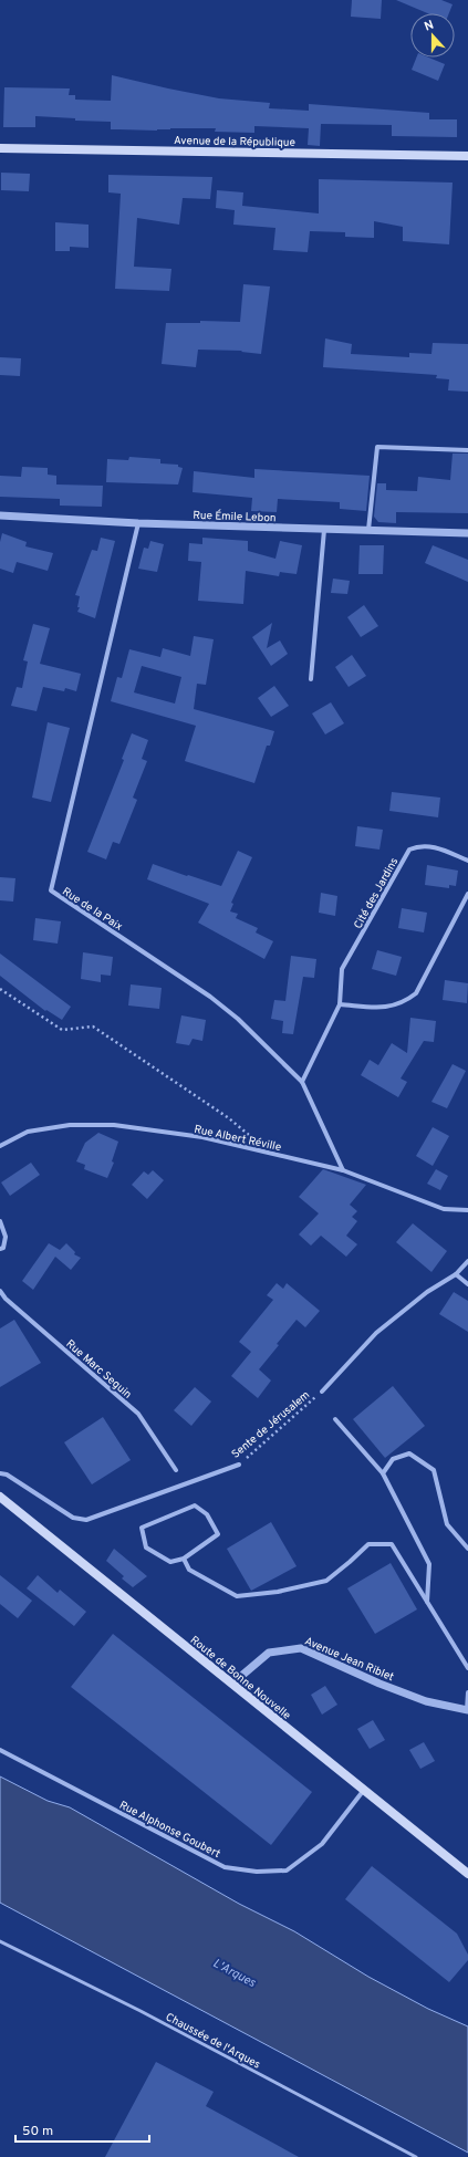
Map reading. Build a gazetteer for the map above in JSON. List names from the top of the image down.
{
  "streets": {
    "main road": ["Avenue de la République", "Route de Bonne Nouvelle"],
    "street": [
      "Rue Émile Lebon",
      "Cité des Jardins",
      "Rue de la Paix",
      "Rue Albert Réville",
      "Rue Marc Seguin",
      "Sente de Jérusalem",
      "Avenue Jean Riblet",
      "Rue Alphonse Goubert"
    ],
    "lane": ["Chaussée de l'Arques"]
  },
  "crossings": [
    ["Rue Émile Lebon", "Rue de la Paix"],
    ["Cité des Jardins", "Rue de la Paix"],
    ["Rue de la Paix", "Rue Albert Réville"],
    ["Avenue Jean Riblet", "Route de Bonne Nouvelle"],
    ["Route de Bonne Nouvelle", "Rue Alphonse Goubert"]
  ],
  "water": ["L'Arques"],
  "scale_bar": "50 m",
  "north": "top"
}
